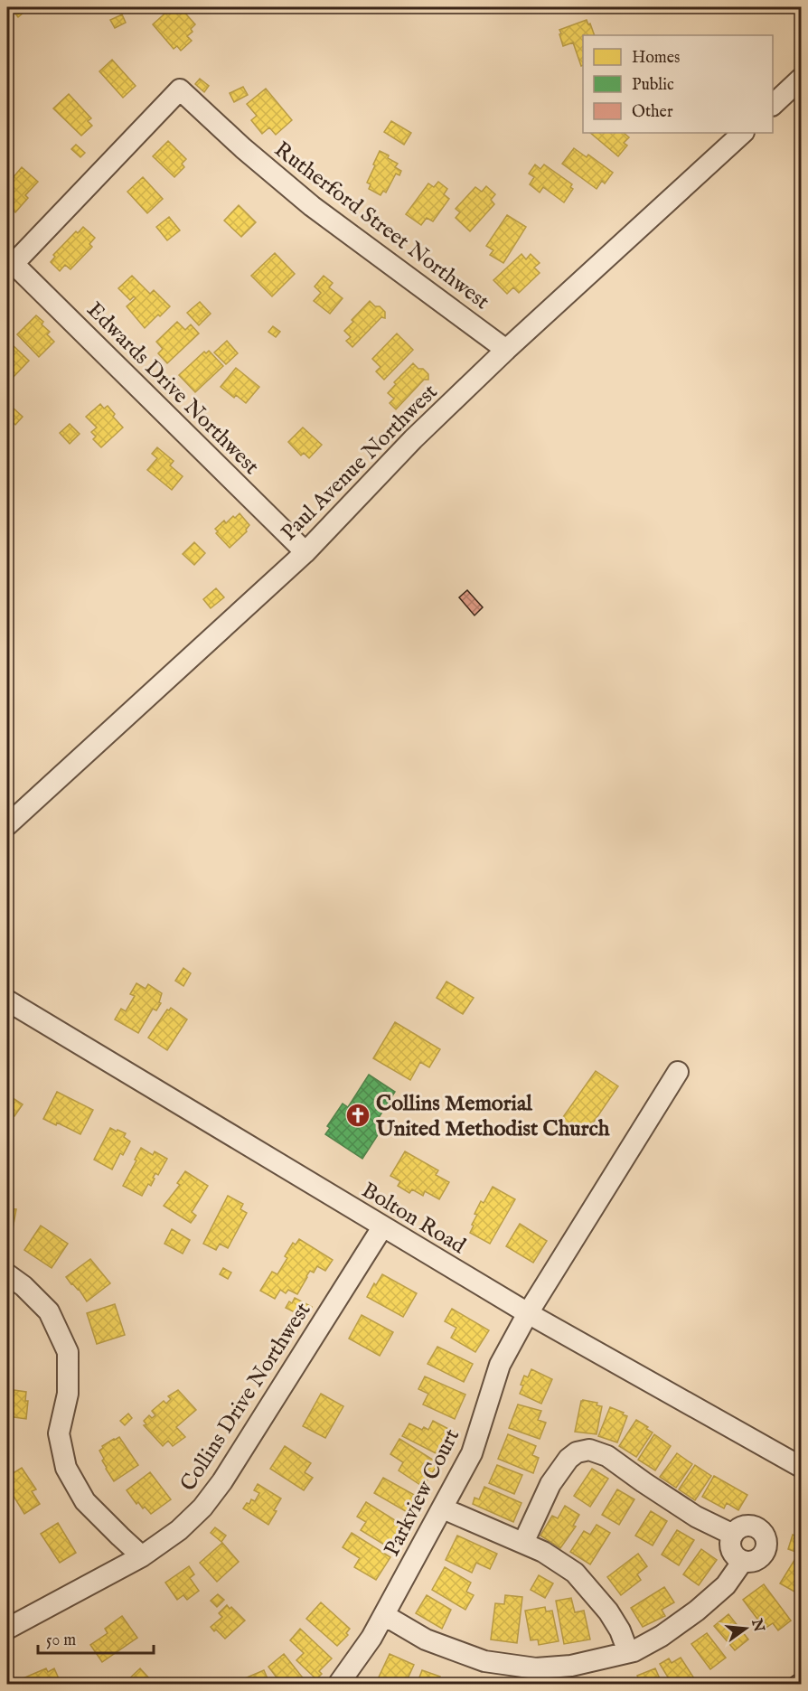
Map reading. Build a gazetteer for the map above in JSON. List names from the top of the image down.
{
  "streets": {
    "street": [
      "Rutherford Street Northwest",
      "Edwards Drive Northwest",
      "Paul Avenue Northwest",
      "Bolton Road",
      "Collins Drive Northwest",
      "Parkview Court"
    ]
  },
  "crossings": [
    ["Rutherford Street Northwest", "Edwards Drive Northwest"],
    ["Rutherford Street Northwest", "Paul Avenue Northwest"],
    ["Edwards Drive Northwest", "Paul Avenue Northwest"],
    ["Bolton Road", "Collins Drive Northwest"],
    ["Bolton Road", "Parkview Court"]
  ],
  "places": {
    "church": ["Collins Memorial United Methodist Church"]
  },
  "legend": ["Homes", "Public", "Other"],
  "scale_bar": "50 m",
  "north": "right"
}
